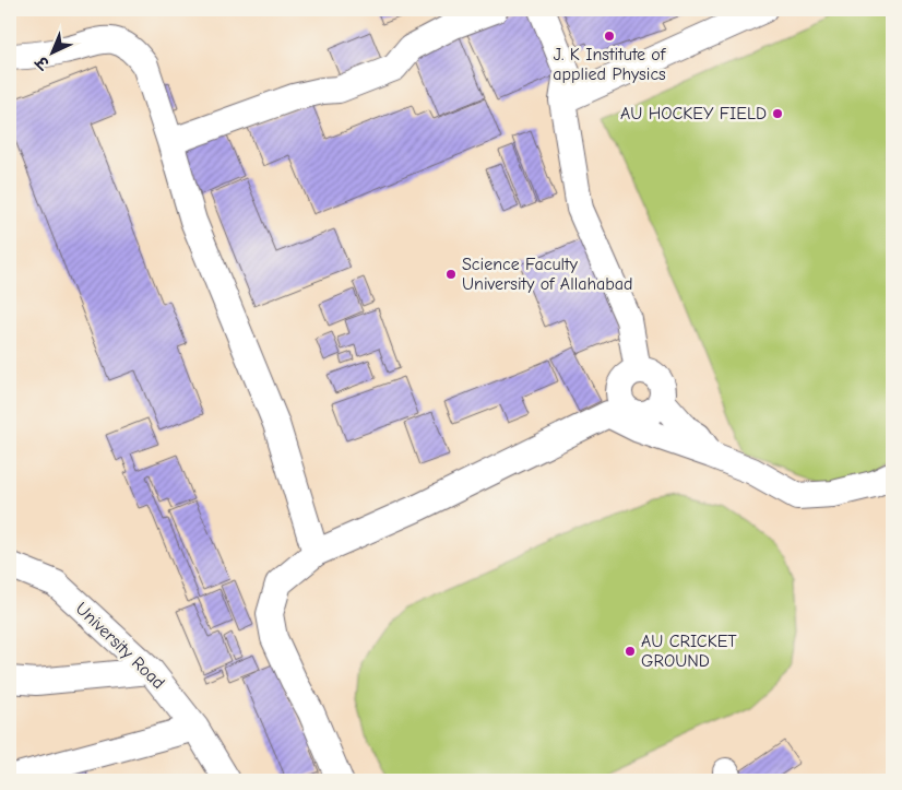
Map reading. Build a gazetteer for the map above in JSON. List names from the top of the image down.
{
  "streets": {
    "street": ["University Road"]
  },
  "places": [
    "J. K Institute of applied Physics",
    "AU HOCKEY FIELD",
    "Science Faculty University of Allahabad",
    "AU CRICKET GROUND"
  ],
  "north": "bottom left"
}
